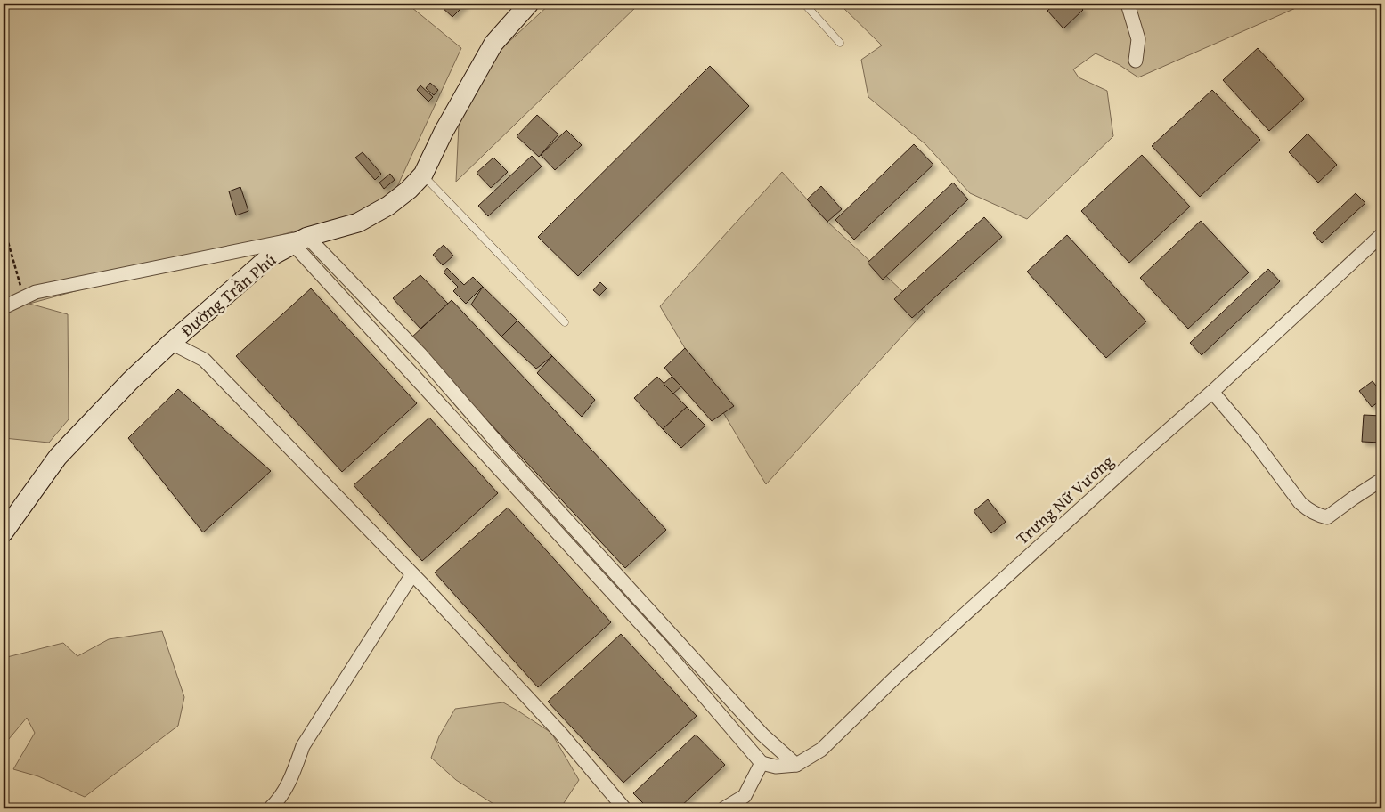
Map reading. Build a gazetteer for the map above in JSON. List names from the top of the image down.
{
  "streets": {
    "main road": ["Đường Trần Phú"],
    "street": ["Trưng Nữ Vương"]
  }
}
